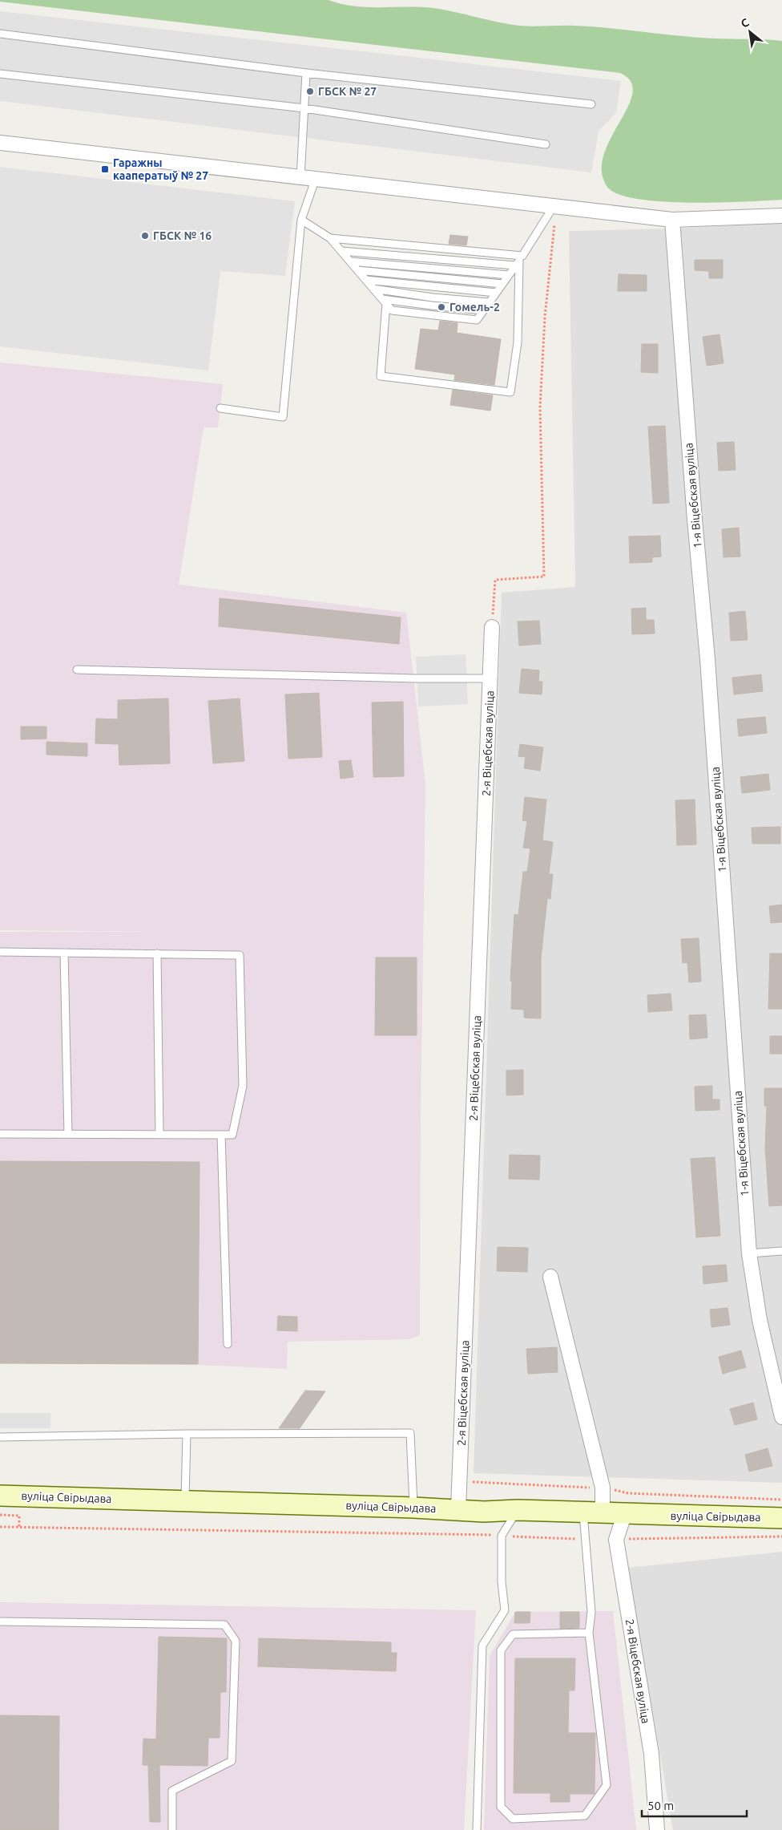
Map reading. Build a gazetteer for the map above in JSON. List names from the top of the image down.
{
  "streets": {
    "main road": ["вуліца Свірыдава"],
    "street": ["1-я Віцебская вуліца", "2-я Віцебская вуліца"]
  },
  "crossings": [
    ["2-я Віцебская вуліца", "вуліца Свірыдава"]
  ],
  "places": {
    "other": ["ГБСК № 27", "ГБСК № 16", "Гомель-2"],
    "transit": ["Гаражны кааператыў № 27"]
  },
  "scale_bar": "50 m",
  "north": "top left"
}
